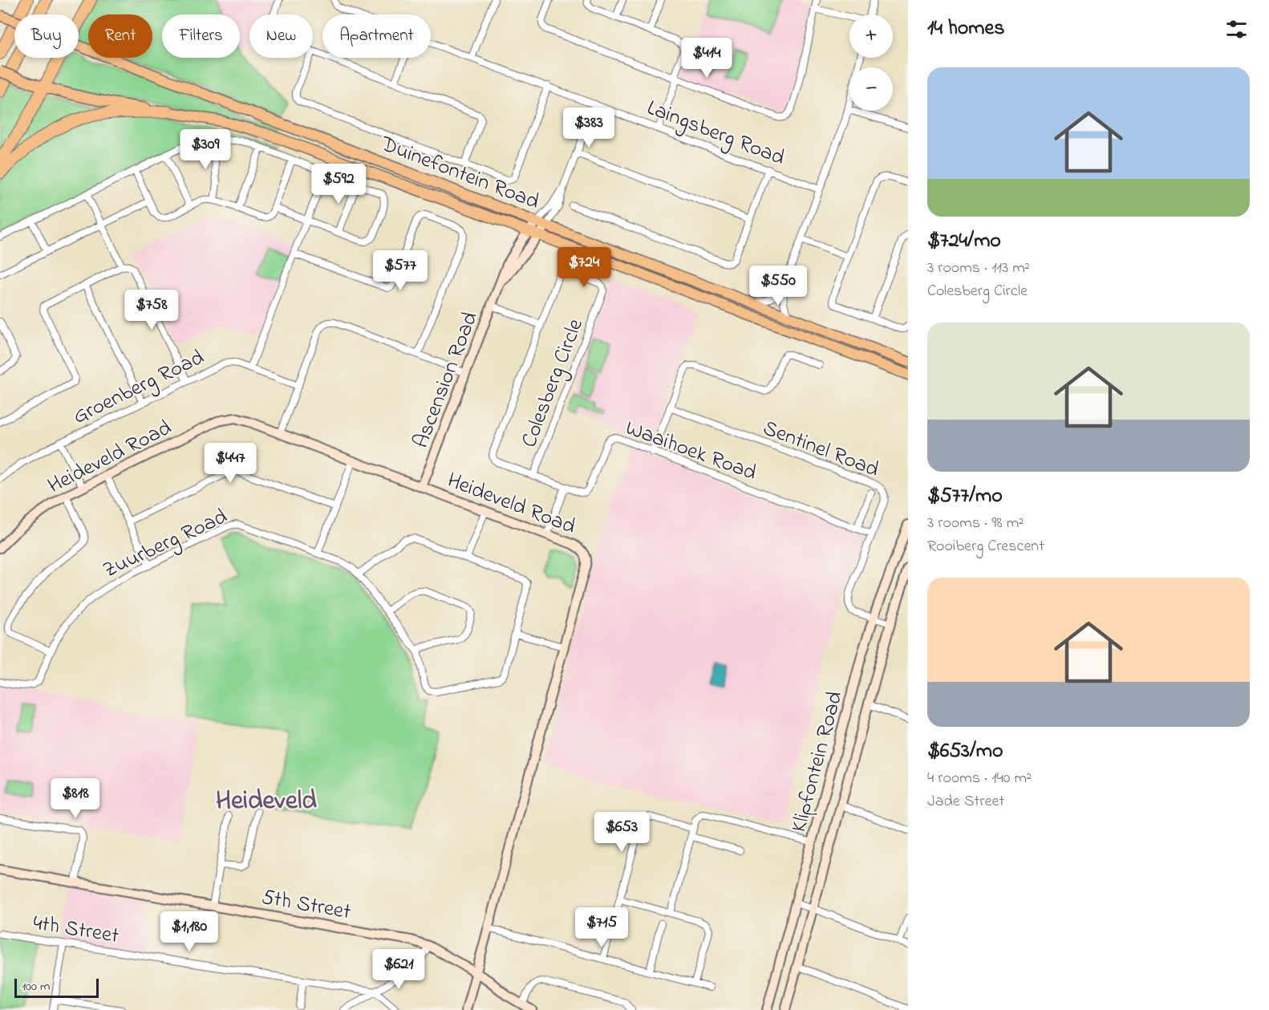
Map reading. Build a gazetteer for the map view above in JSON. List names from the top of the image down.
{
  "streets": {
    "main road": ["Duinefontein Road"],
    "street": [
      "Laingsberg Road",
      "Ascension Road",
      "Colesberg Circle",
      "Groenberg Road",
      "Sentinel Road",
      "Waaihoek Road",
      "Heideveld Road",
      "Zuurberg Road",
      "Klipfontein Road",
      "5th Street",
      "4th Street"
    ]
  },
  "crossings": [
    ["Duinefontein Road", "Ascension Road"],
    ["Ascension Road", "Heideveld Road"],
    ["Colesberg Circle", "Waaihoek Road"],
    ["Sentinel Road", "Waaihoek Road"],
    ["Sentinel Road", "Klipfontein Road"],
    ["Heideveld Road", "5th Street"]
  ],
  "districts": ["Heideveld"],
  "scale_bar": "100 m",
  "page": {
    "heading": "14 homes",
    "map_buttons": ["+", "−"],
    "chip": [
      "Buy",
      "Rent",
      "Filters",
      "New",
      "Apartment"
    ],
    "price": [
      "$414",
      "$383",
      "$309",
      "$592",
      "$724",
      "$577",
      "$550",
      "$758",
      "$447",
      "$818",
      "$653",
      "$715",
      "$1,180",
      "$621"
    ],
    "list": [
      {
        "name": "$724/mo",
        "note": "3 rooms · 113 m² · Colesberg Circle"
      },
      {
        "name": "$577/mo",
        "note": "3 rooms · 98 m² · Rooiberg Crescent"
      },
      {
        "name": "$653/mo",
        "note": "4 rooms · 140 m² · Jade Street"
      }
    ],
    "scale": "100 m"
  }
}
